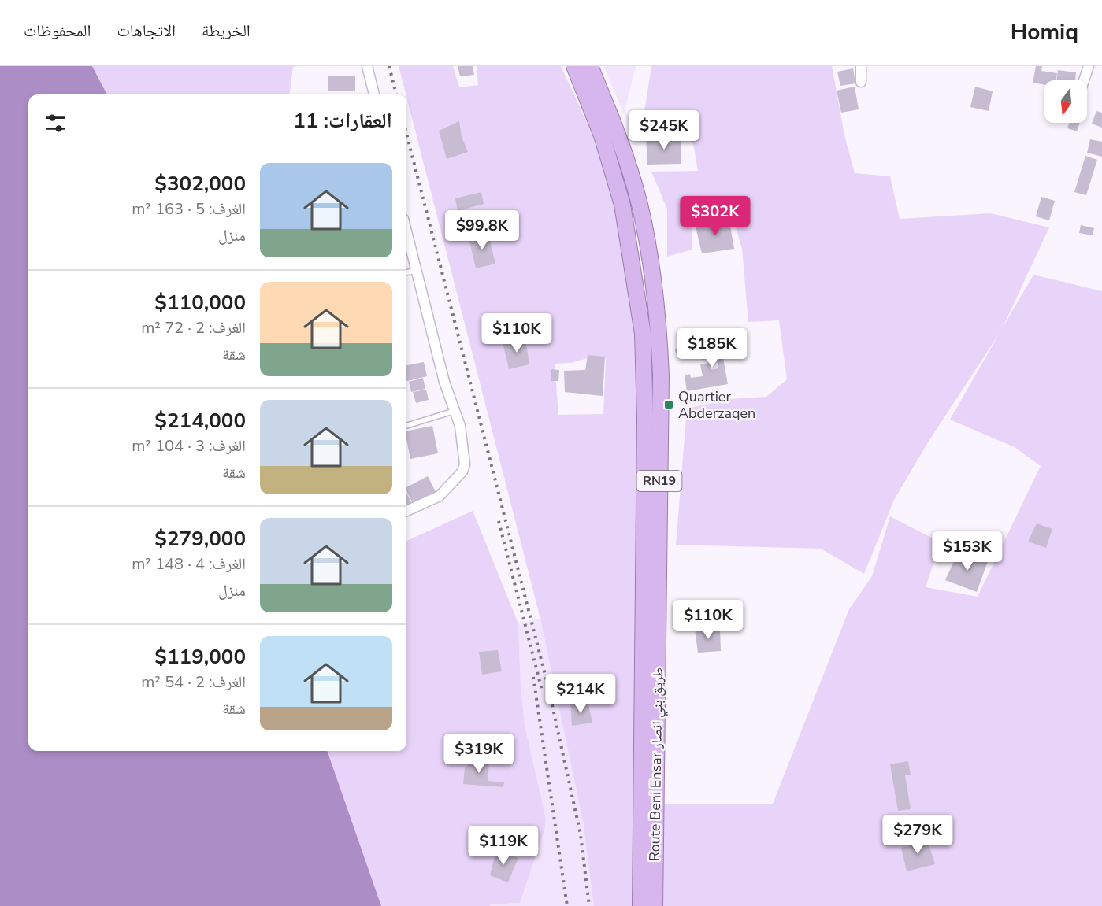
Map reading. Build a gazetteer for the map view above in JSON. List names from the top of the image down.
{
  "streets": {
    "highway": ["RN19", "Route Beni Ensar طريق بني انصار"]
  },
  "places": {
    "transit": ["Quartier Abderzaqen"]
  },
  "north": "bottom",
  "page": {
    "header": "Homiq",
    "nav": ["الخريطة", "الاتجاهات", "المحفوظات"],
    "heading": "العقارات: 11",
    "price": [
      "$245K",
      "$302K",
      "$99.8K",
      "$110K",
      "$185K",
      "$153K",
      "$110K",
      "$214K",
      "$319K",
      "$279K",
      "$119K"
    ],
    "list": [
      {
        "name": "$302,000",
        "note": "الغرف: 5 · 163 m² · منزل"
      },
      {
        "name": "$110,000",
        "note": "الغرف: 2 · 72 m² · شقة"
      },
      {
        "name": "$214,000",
        "note": "الغرف: 3 · 104 m² · شقة"
      },
      {
        "name": "$279,000",
        "note": "الغرف: 4 · 148 m² · منزل"
      },
      {
        "name": "$119,000",
        "note": "الغرف: 2 · 54 m² · شقة"
      }
    ]
  }
}
